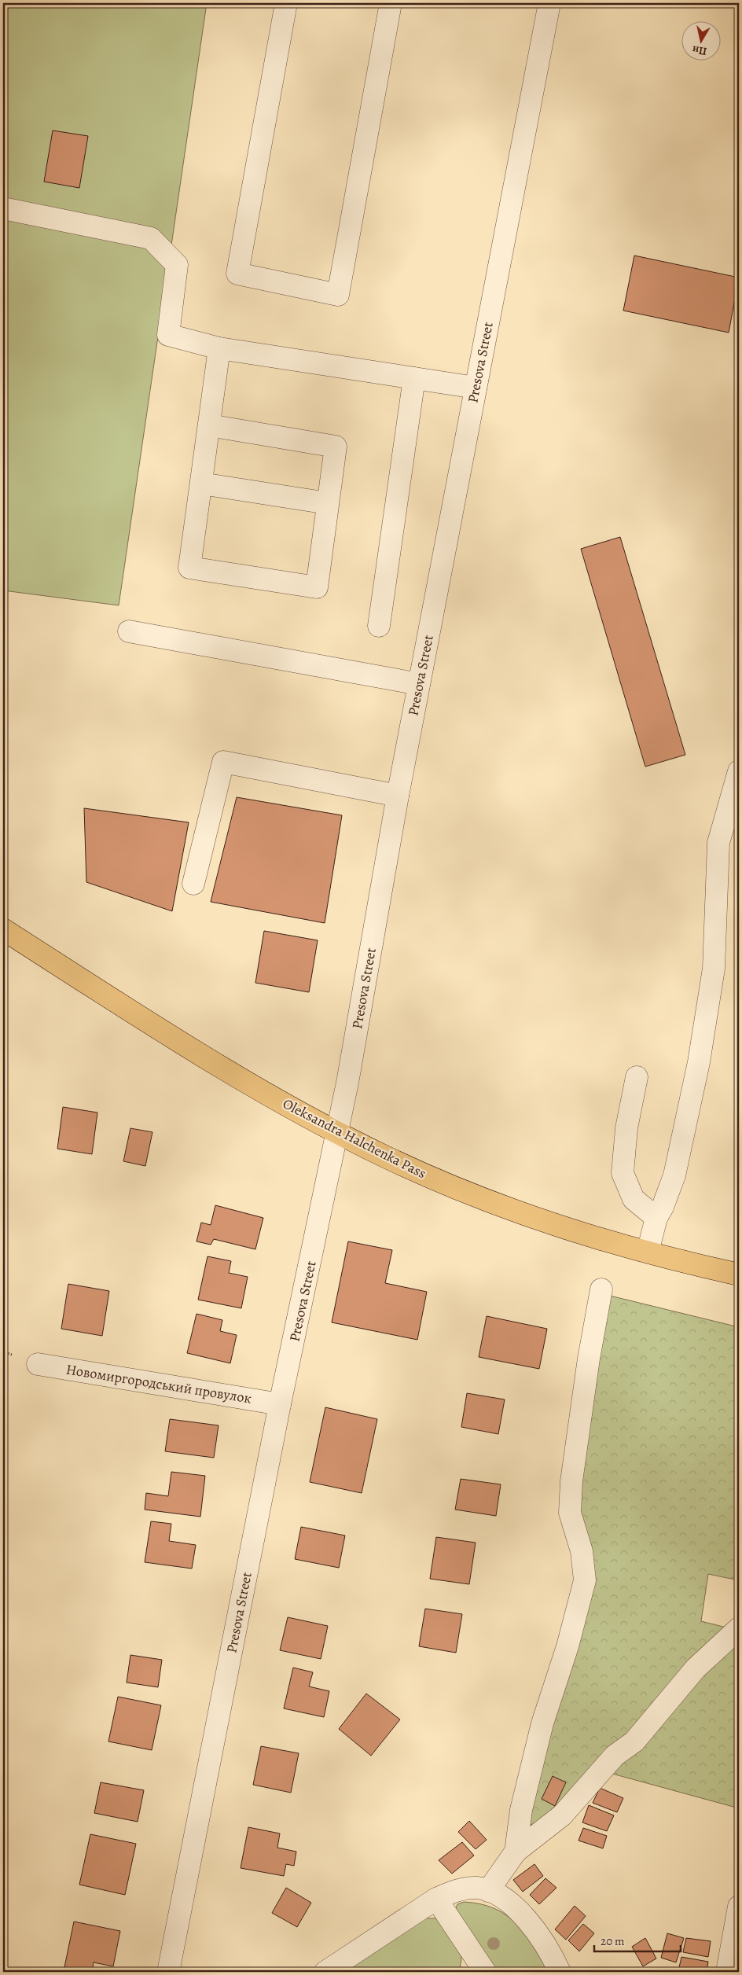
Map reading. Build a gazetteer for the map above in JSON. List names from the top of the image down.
{
  "streets": {
    "main road": ["Oleksandra Halchenka Pass"],
    "street": ["Presova Street", "Новомиргородський провулок"]
  },
  "crossings": [
    ["Presova Street", "Oleksandra Halchenka Pass"],
    ["Presova Street", "Новомиргородський провулок"]
  ],
  "scale_bar": "20 m",
  "north": "bottom"
}
